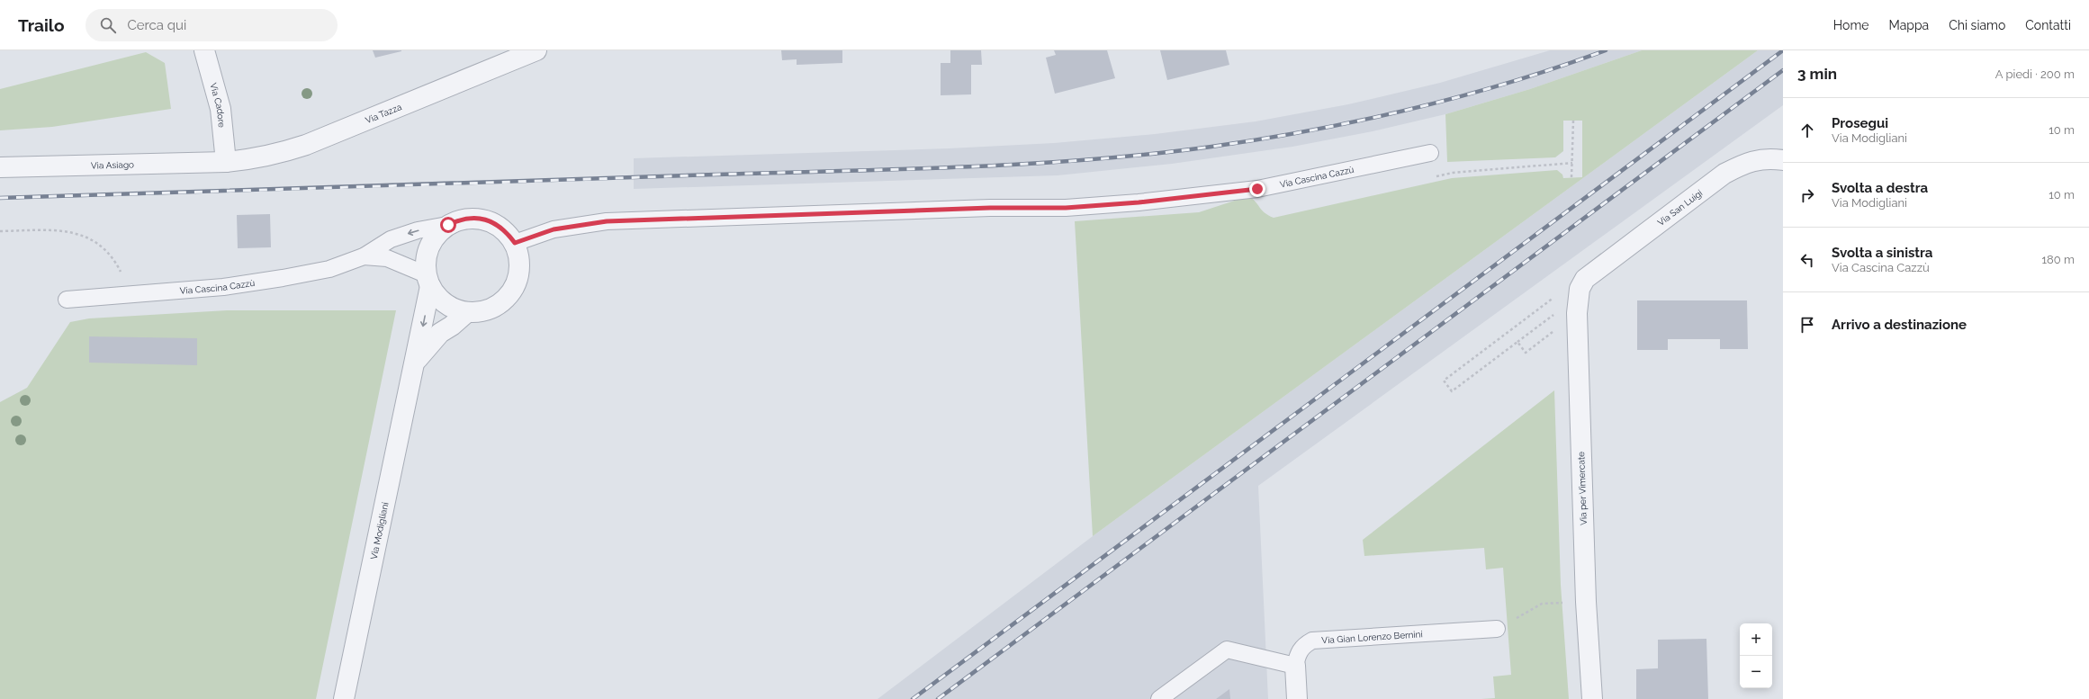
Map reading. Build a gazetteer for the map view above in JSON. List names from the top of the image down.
{
  "streets": {
    "street": [
      "Via Cadore",
      "Via Tazza",
      "Via Asiago",
      "Via San Luigi",
      "Via per Vimercate",
      "Via Modigliani",
      "Via Gian Lorenzo Bernini"
    ],
    "lane": ["Via Cascina Cazzù"]
  },
  "crossings": [
    ["Via Cadore", "Via Tazza"],
    ["Via Cadore", "Via Asiago"],
    ["Via Tazza", "Via Asiago"],
    ["Via Cascina Cazzù", "Via Modigliani"],
    ["Via San Luigi", "Via per Vimercate"]
  ],
  "page": {
    "header": "Trailo",
    "search": "Cerca qui",
    "nav": [
      "Home",
      "Mappa",
      "Chi siamo",
      "Contatti"
    ],
    "heading": ["3 min", "A piedi · 200 m"],
    "list": [
      ["Prosegui", "Via Modigliani", "10 m"],
      ["Svolta a destra", "Via Modigliani", "10 m"],
      ["Svolta a sinistra", "Via Cascina Cazzù", "180 m"],
      "Arrivo a destinazione"
    ],
    "map_buttons": ["+", "−"]
  }
}
